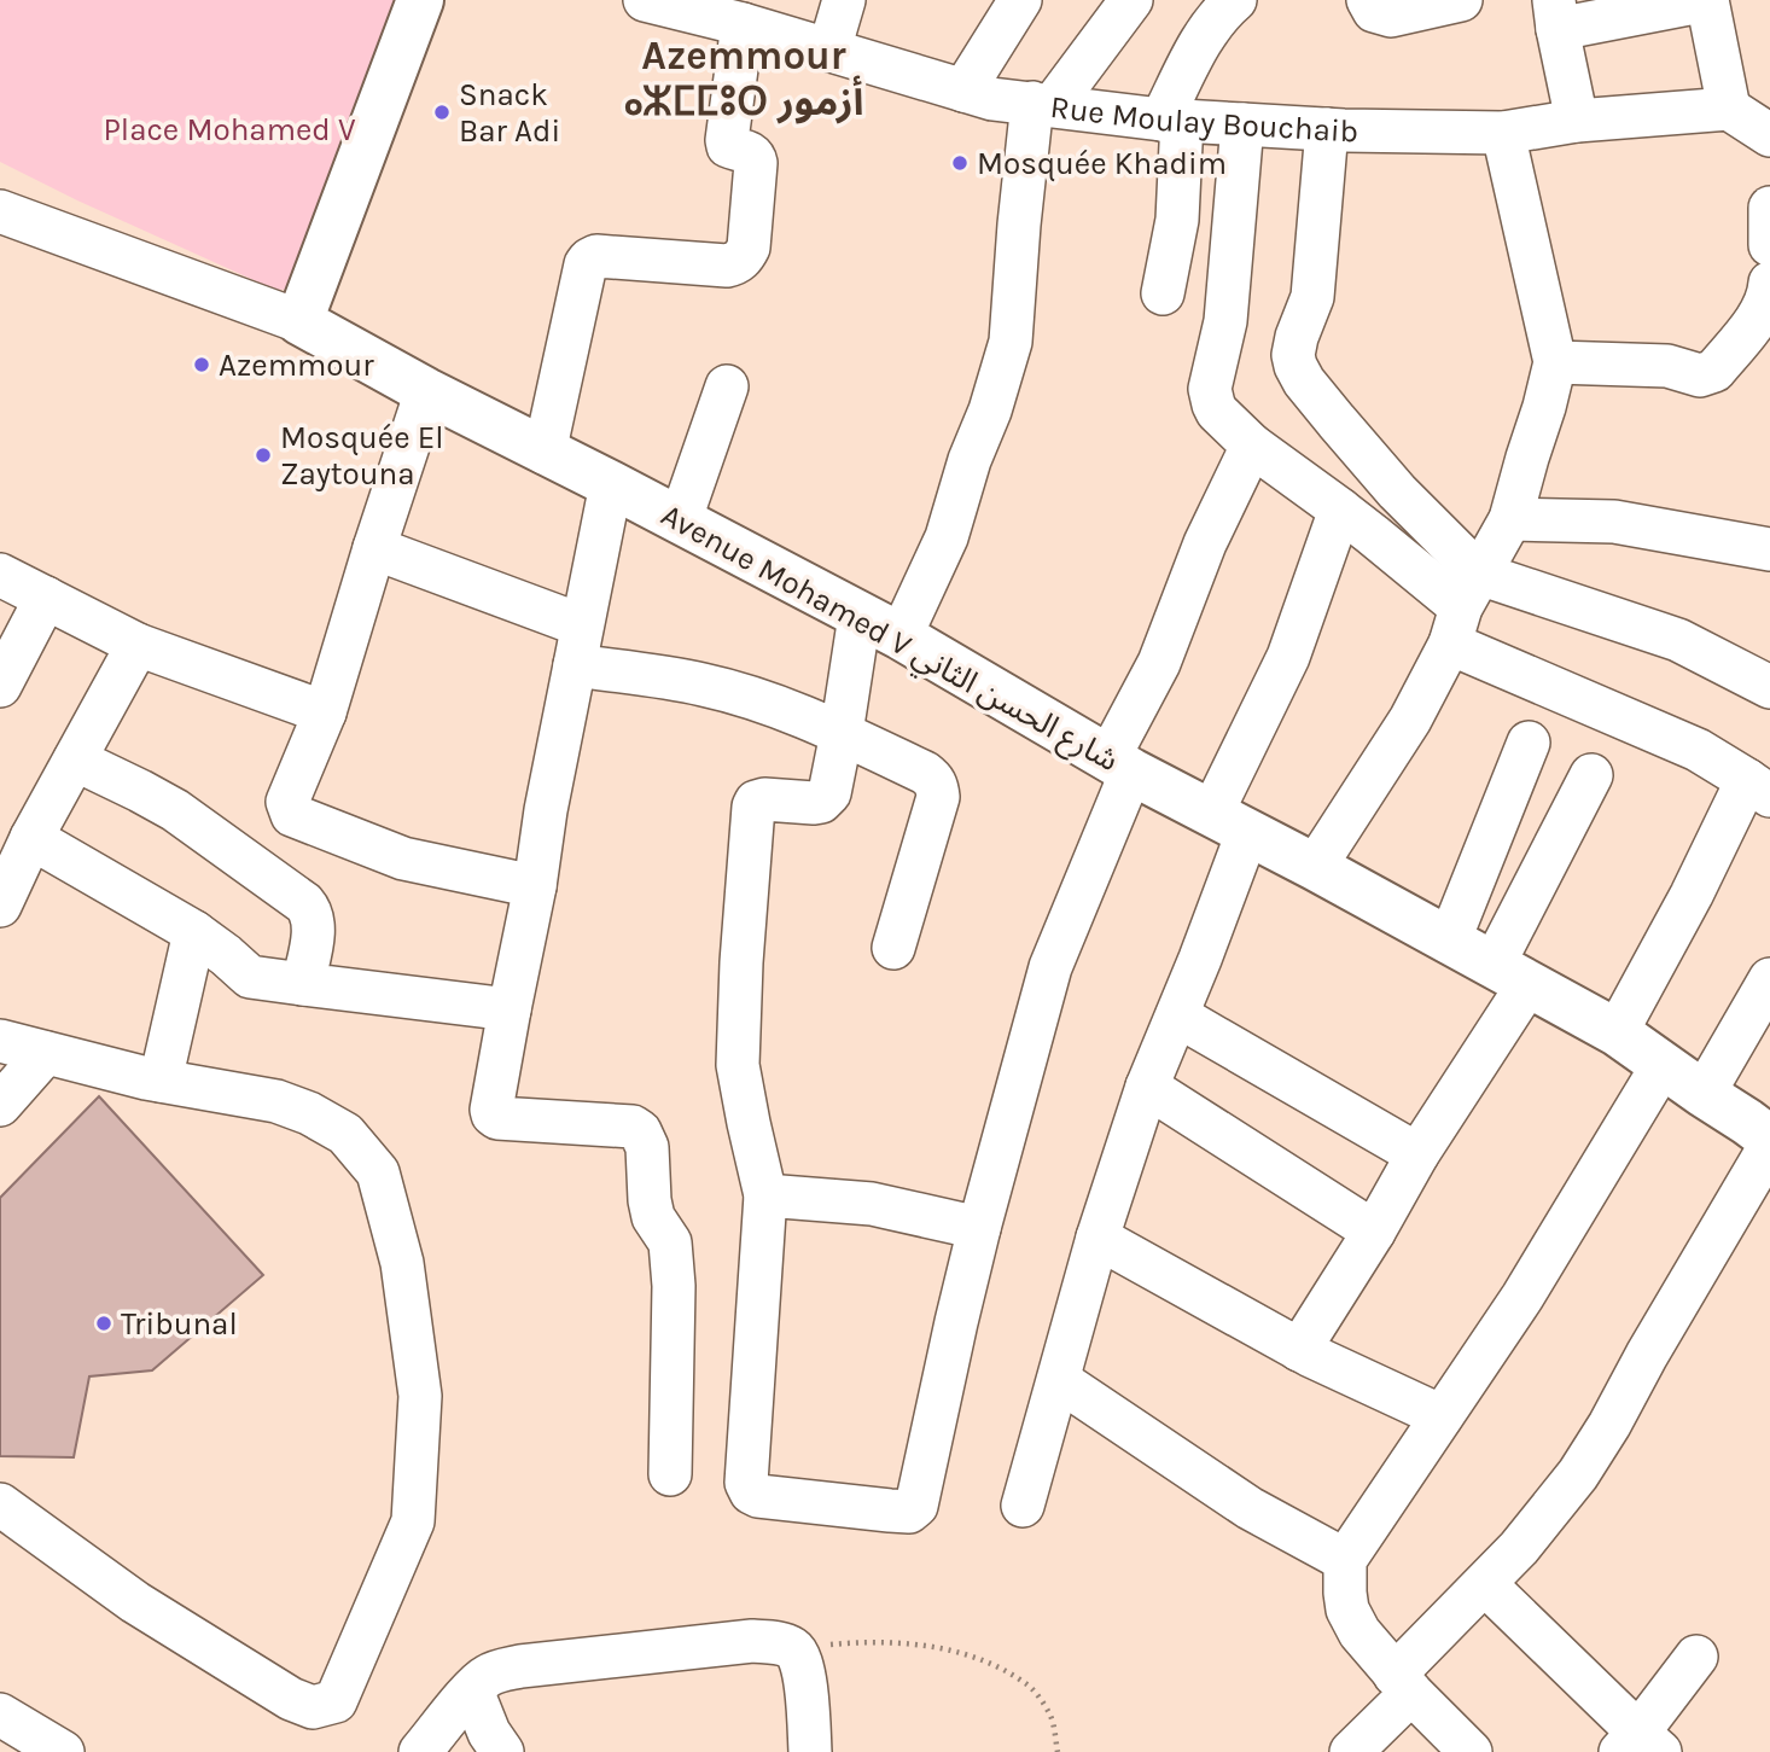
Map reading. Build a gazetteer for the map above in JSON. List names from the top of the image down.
{
  "streets": {
    "main road": ["Avenue Mohamed V شارع الحسن الثاني"],
    "street": ["Rue Moulay Bouchaib"]
  },
  "districts": ["Azemmour ⴰⵣⵎⵎⵓⵔ أزمور"],
  "parks": ["Place Mohamed V"],
  "places": [
    "Snack Bar Adi",
    "Mosquée Khadim",
    "Azemmour",
    "Mosquée El Zaytouna",
    "Tribunal"
  ]
}
